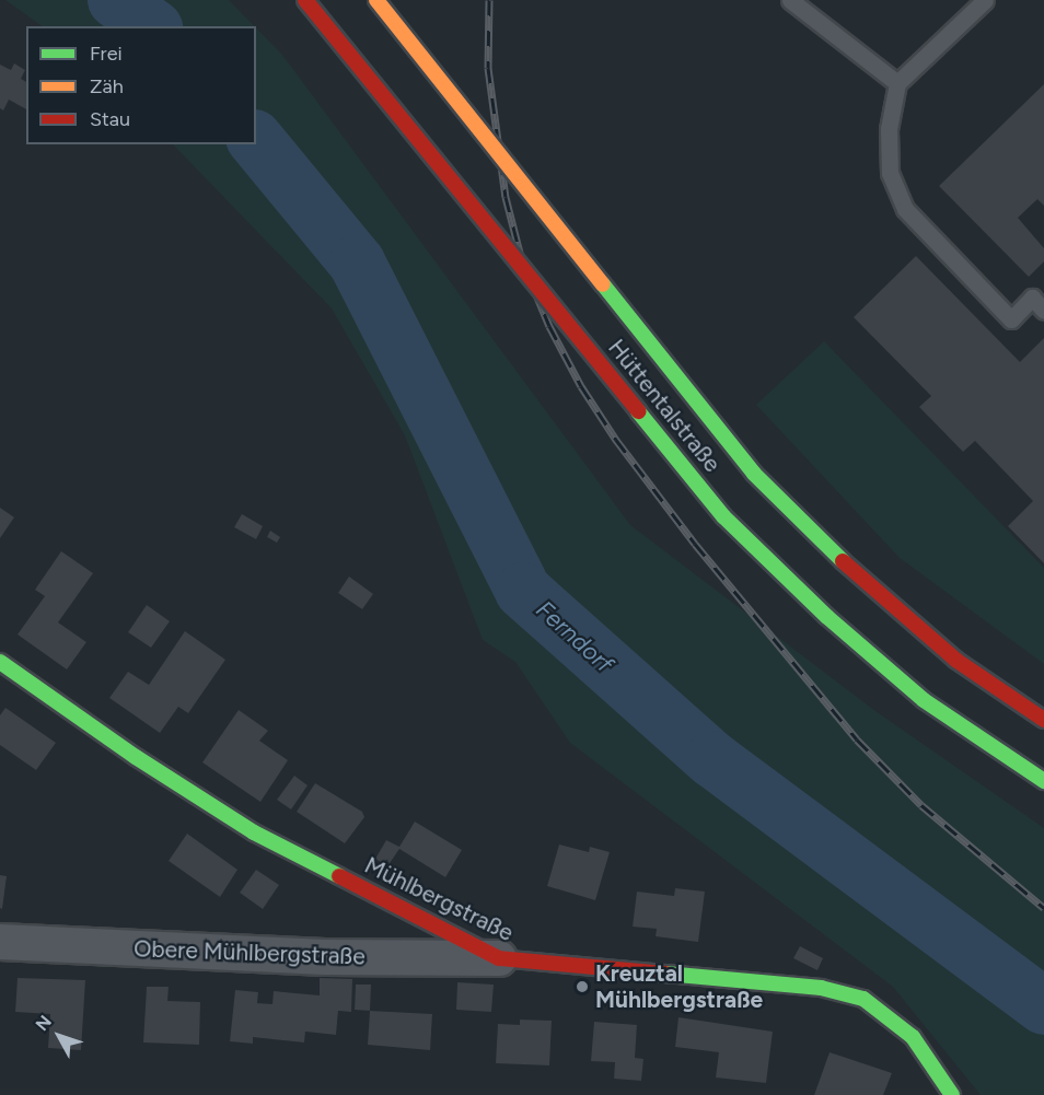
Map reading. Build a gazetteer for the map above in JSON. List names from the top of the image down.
{
  "streets": {
    "main road": ["Hüttentalstraße", "Mühlbergstraße"],
    "street": ["Obere Mühlbergstraße"]
  },
  "crossings": [
    ["Mühlbergstraße", "Obere Mühlbergstraße"]
  ],
  "water": ["Ferndorf"],
  "places": ["Kreuztal Mühlbergstraße"],
  "legend": ["Frei", "Zäh", "Stau"],
  "north": "top left"
}
